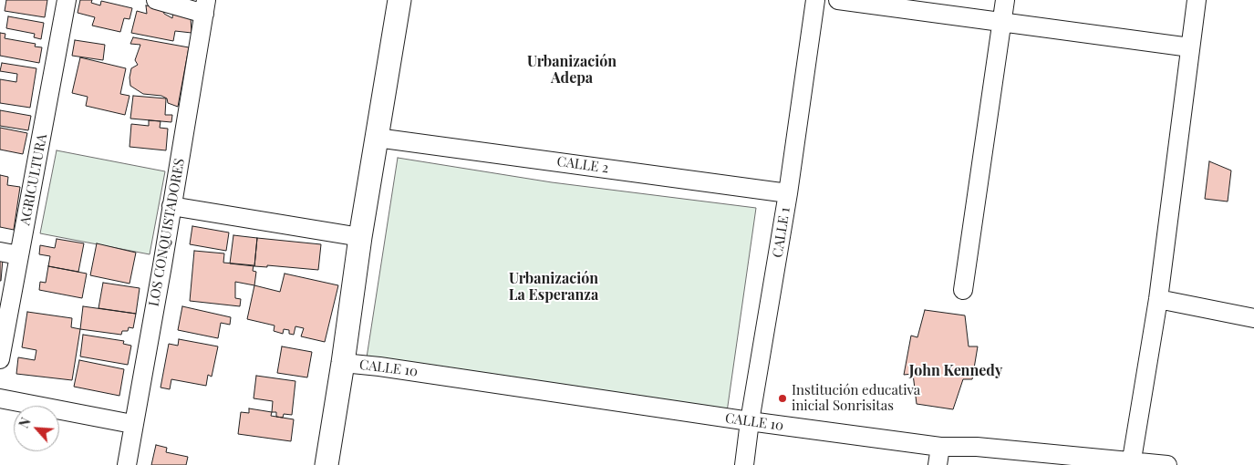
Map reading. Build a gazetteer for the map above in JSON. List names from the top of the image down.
{
  "streets": {
    "street": [
      "CALLE 2",
      "AGRICULTURA",
      "LOS CONQUISTADORES",
      "CALLE 1",
      "CALLE 10"
    ]
  },
  "crossings": [
    ["CALLE 2", "CALLE 1"],
    ["CALLE 1", "CALLE 10"]
  ],
  "districts": ["Urbanización Adepa", "Urbanización La Esperanza", "John Kennedy"],
  "places": ["Institución educativa inicial Sonrisitas"],
  "north": "top left"
}
